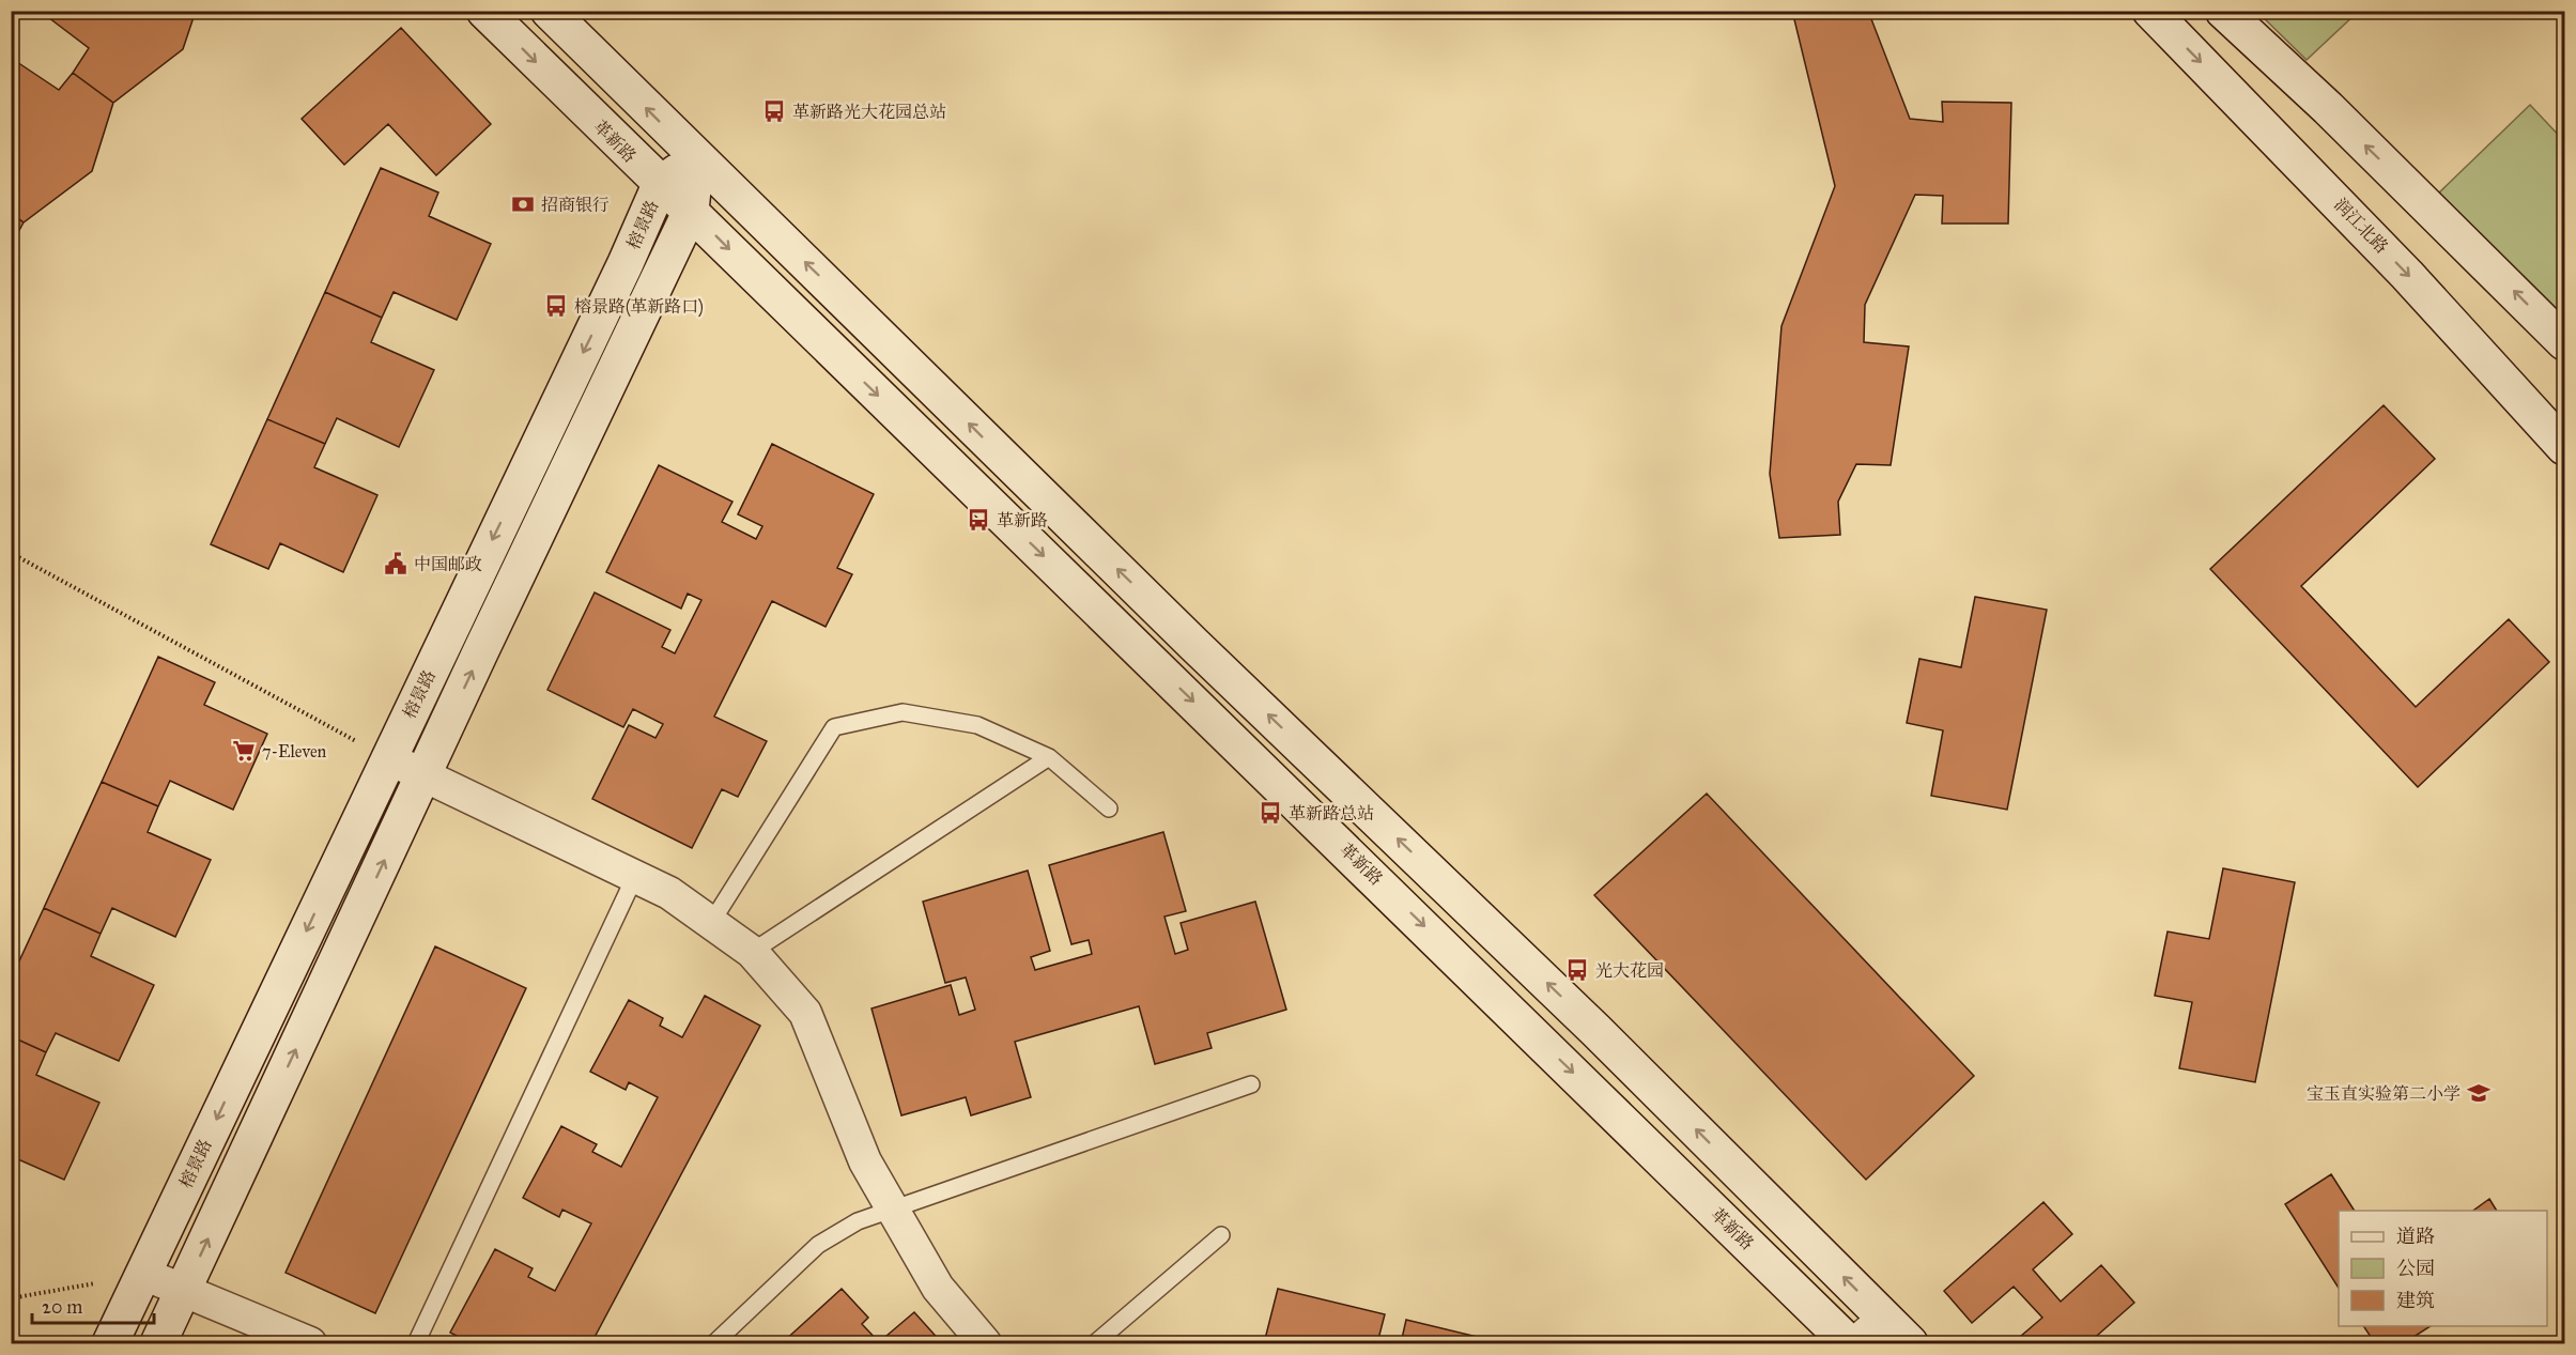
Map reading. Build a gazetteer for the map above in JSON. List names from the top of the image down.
{
  "streets": {
    "street": ["革新路", "榕景路", "润江北路"]
  },
  "crossings": [
    ["革新路", "榕景路"]
  ],
  "places": {
    "bus stop": [
      "革新路光大花园总站",
      "榕景路(革新路口)",
      "革新路",
      "革新路总站",
      "光大花园"
    ],
    "bank": ["招商银行"],
    "public building": ["中国邮政"],
    "supermarket": ["7-Eleven"],
    "school or university": ["宝玉直实验第二小学"]
  },
  "legend": ["道路", "公园", "建筑"],
  "scale_bar": "20 m"
}
